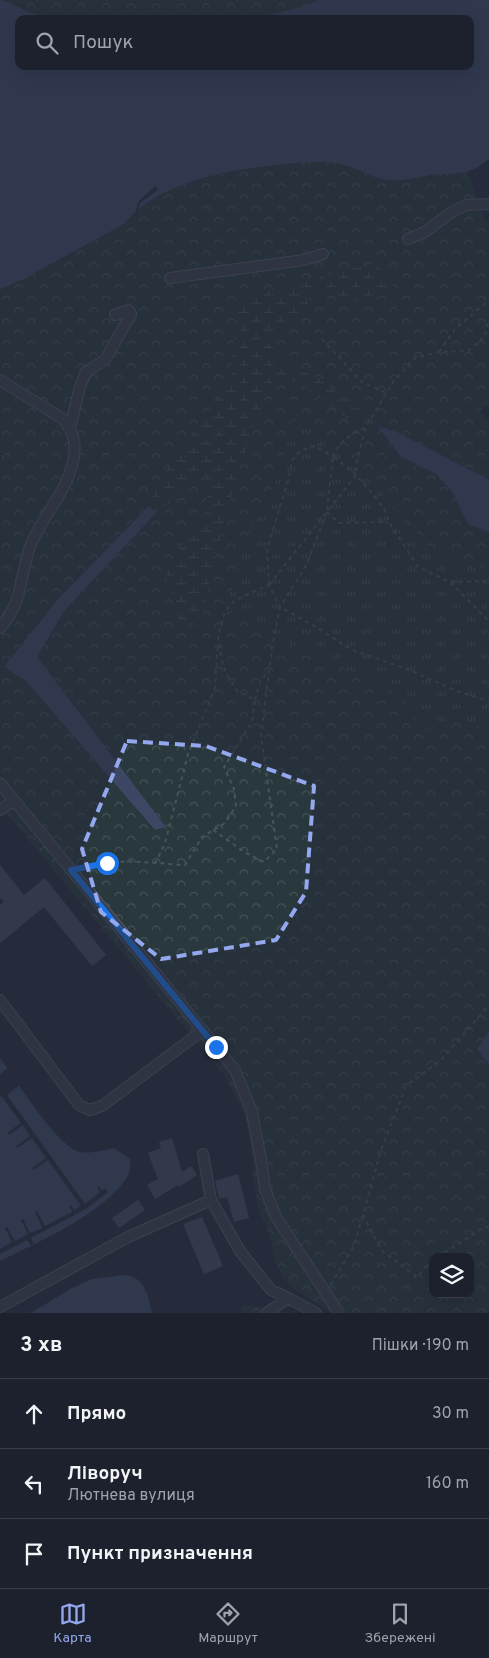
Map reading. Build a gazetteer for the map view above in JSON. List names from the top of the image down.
{
  "page": {
    "search": "Пошук",
    "heading": ["3 хв", "Пішки · 190 m"],
    "list": [
      ["Прямо", "30 m"],
      ["Ліворуч", "Лютнева вулиця", "160 m"],
      "Пункт призначення"
    ],
    "nav": ["Карта", "Маршрут", "Збережені"]
  }
}
